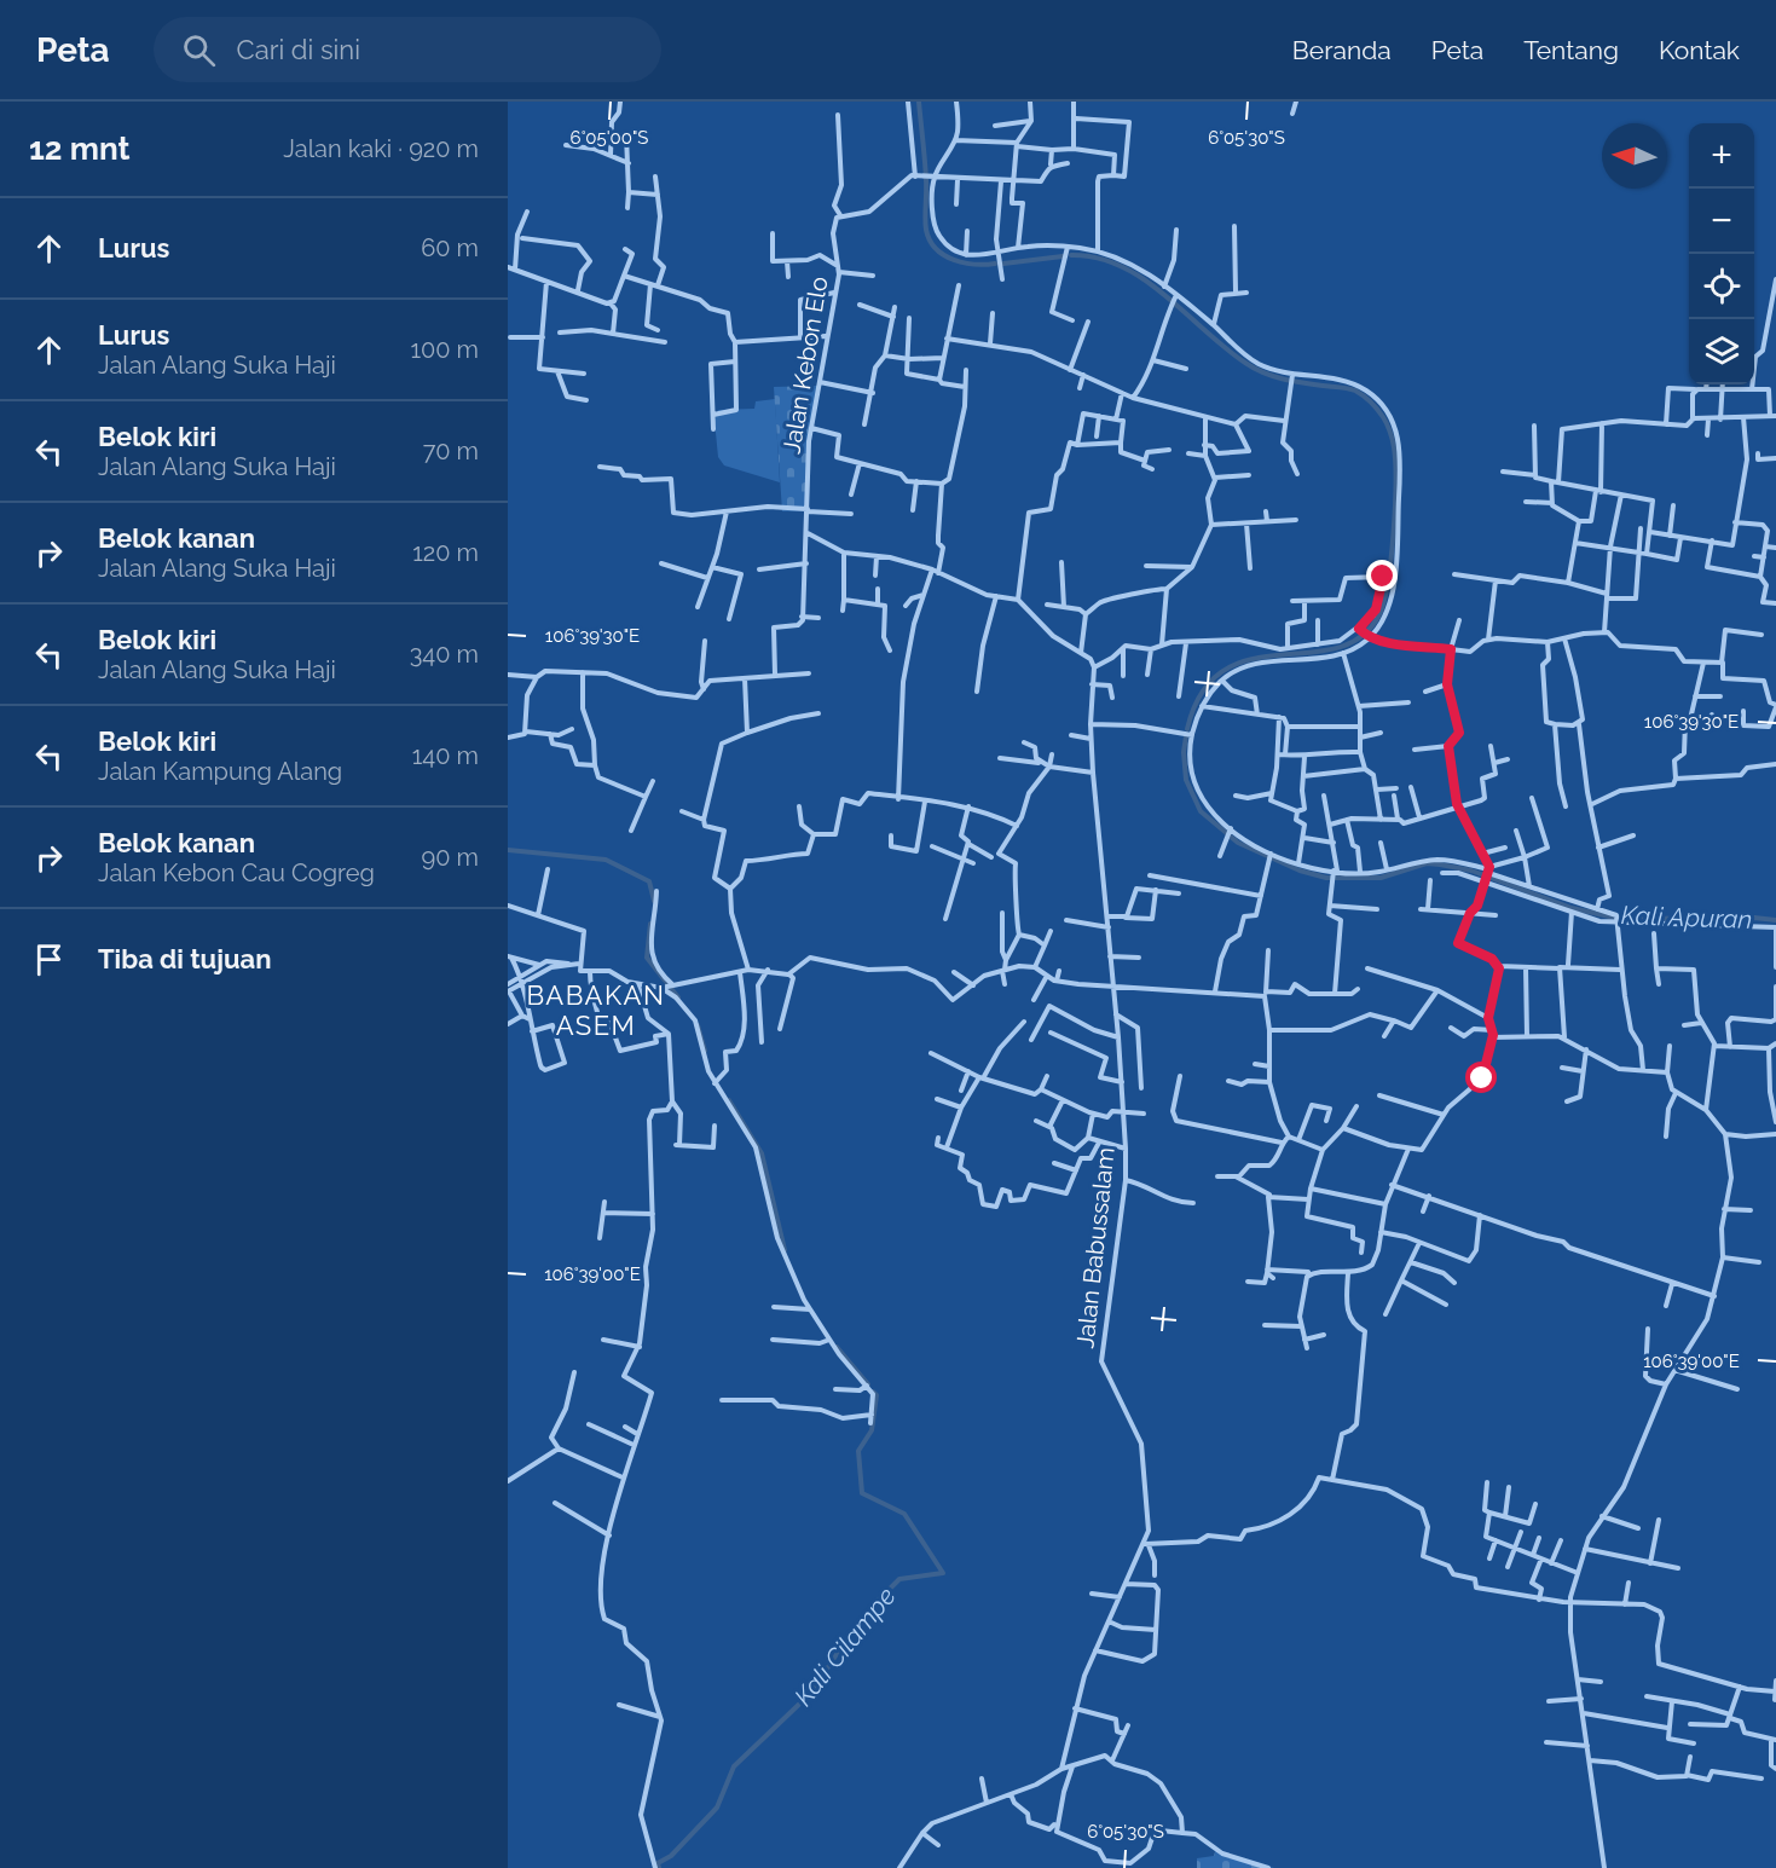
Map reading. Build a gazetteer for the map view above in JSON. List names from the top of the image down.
{
  "streets": {
    "street": ["Jalan Kebon Elo", "Jalan Babussalam"]
  },
  "districts": ["BABAKAN ASEM"],
  "water": ["Kali Apuran", "Kali Cilampe"],
  "north": "left",
  "page": {
    "header": "Peta",
    "search": "Cari di sini",
    "nav": [
      "Beranda",
      "Peta",
      "Tentang",
      "Kontak"
    ],
    "heading": ["12 mnt", "Jalan kaki · 920 m"],
    "map_buttons": ["+", "−"],
    "list": [
      ["Lurus", "60 m"],
      ["Lurus", "Jalan Alang Suka Haji", "100 m"],
      ["Belok kiri", "Jalan Alang Suka Haji", "70 m"],
      ["Belok kanan", "Jalan Alang Suka Haji", "120 m"],
      ["Belok kiri", "Jalan Alang Suka Haji", "340 m"],
      ["Belok kiri", "Jalan Kampung Alang", "140 m"],
      ["Belok kanan", "Jalan Kebon Cau Cogreg", "90 m"],
      "Tiba di tujuan"
    ]
  },
  "coordinates": [
    "6°05'00\"S",
    "6°05'30\"S",
    "106°39'30\"E",
    "106°39'00\"E"
  ]
}
